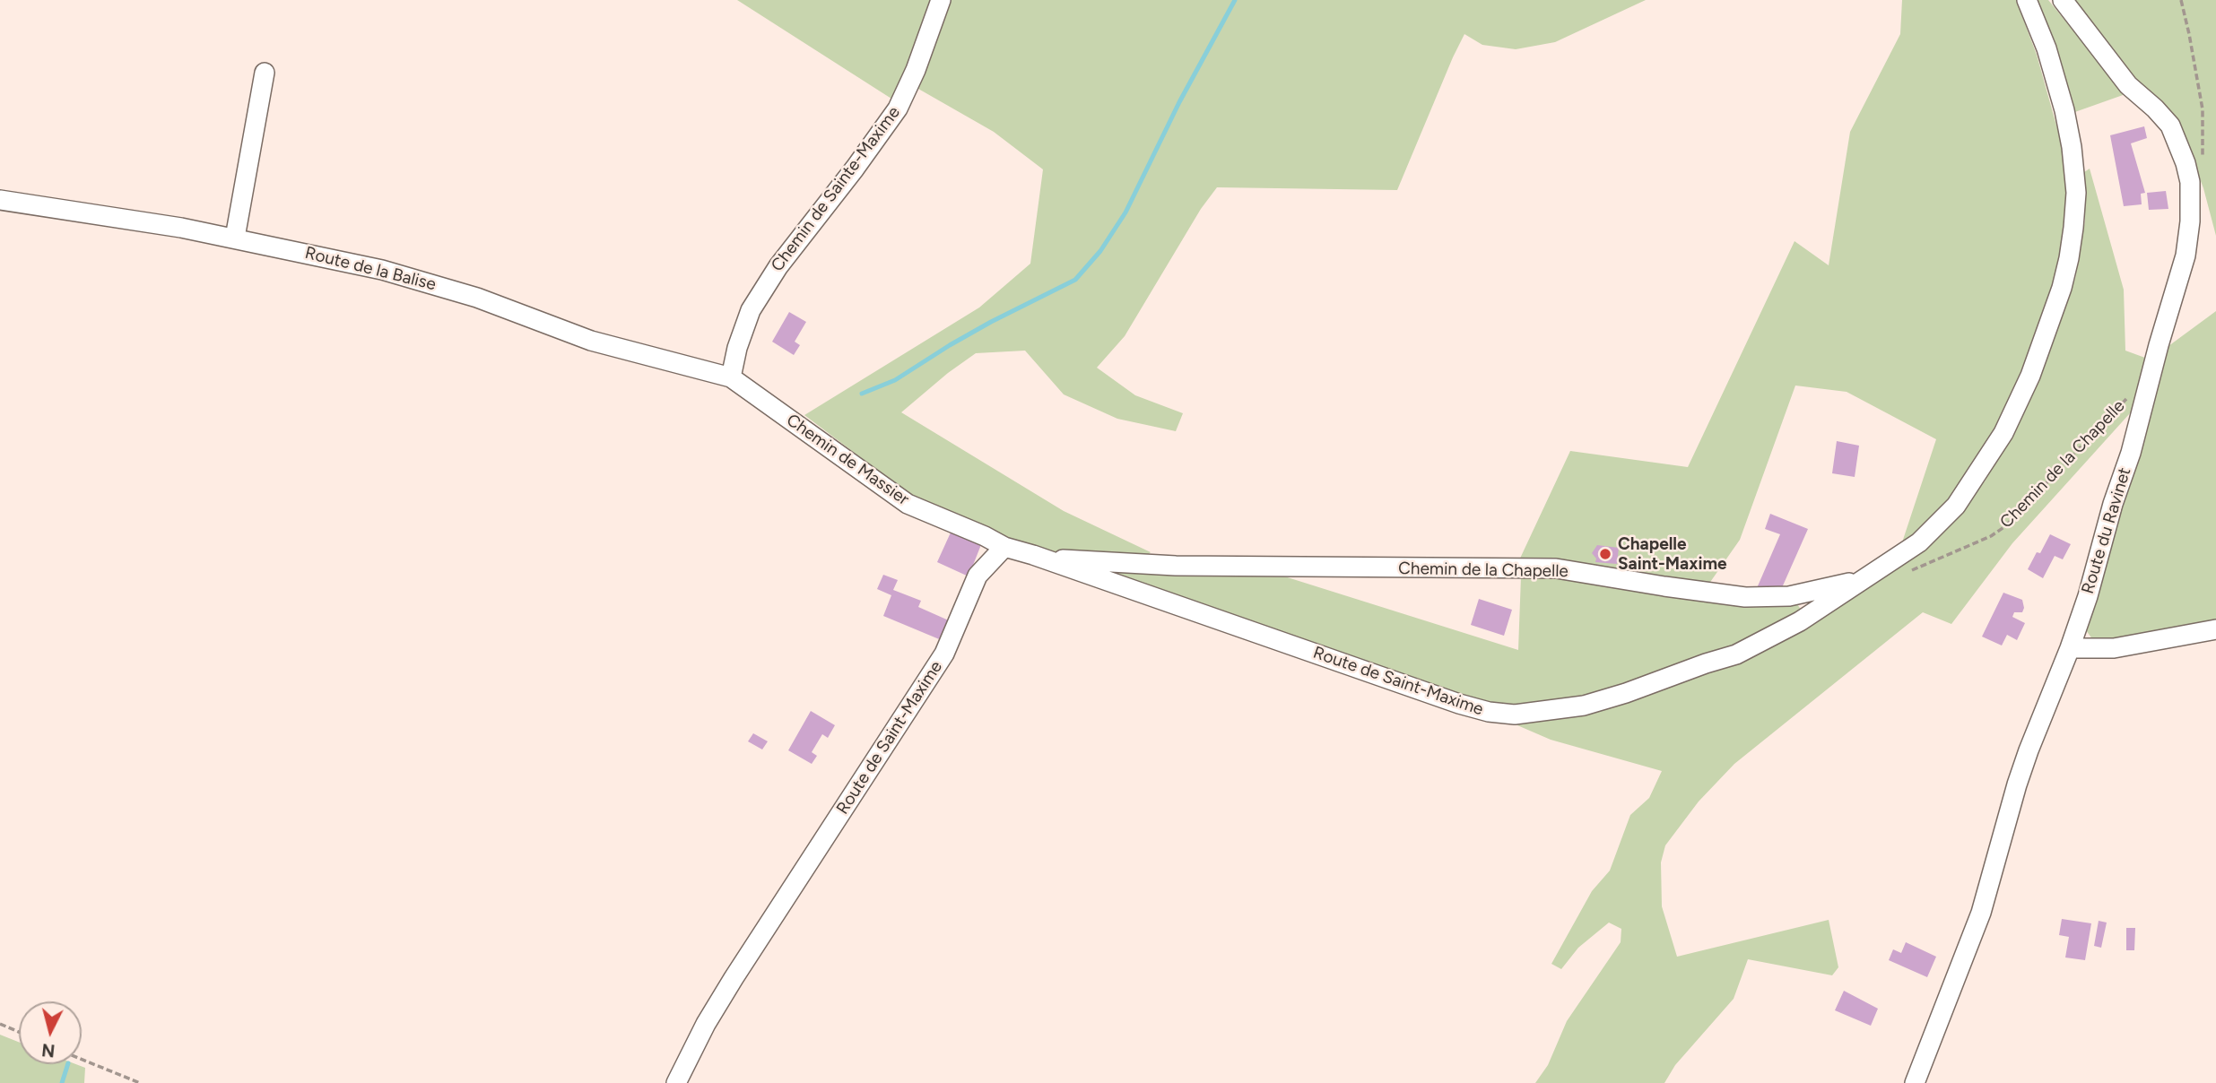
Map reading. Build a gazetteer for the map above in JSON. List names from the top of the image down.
{
  "streets": {
    "street": [
      "Chemin de Sainte-Maxime",
      "Route de la Balise",
      "Chemin de Massier",
      "Chemin de la Chapelle",
      "Route du Ravinet",
      "Route de Saint-Maxime"
    ]
  },
  "crossings": [
    ["Chemin de Sainte-Maxime", "Route de la Balise"],
    ["Chemin de Sainte-Maxime", "Chemin de Massier"],
    ["Route de la Balise", "Chemin de Massier"],
    ["Chemin de Massier", "Route de Saint-Maxime"],
    ["Chemin de la Chapelle", "Route du Ravinet"],
    ["Chemin de la Chapelle", "Route de Saint-Maxime"]
  ],
  "places": ["Chapelle Saint-Maxime"],
  "north": "bottom"
}
